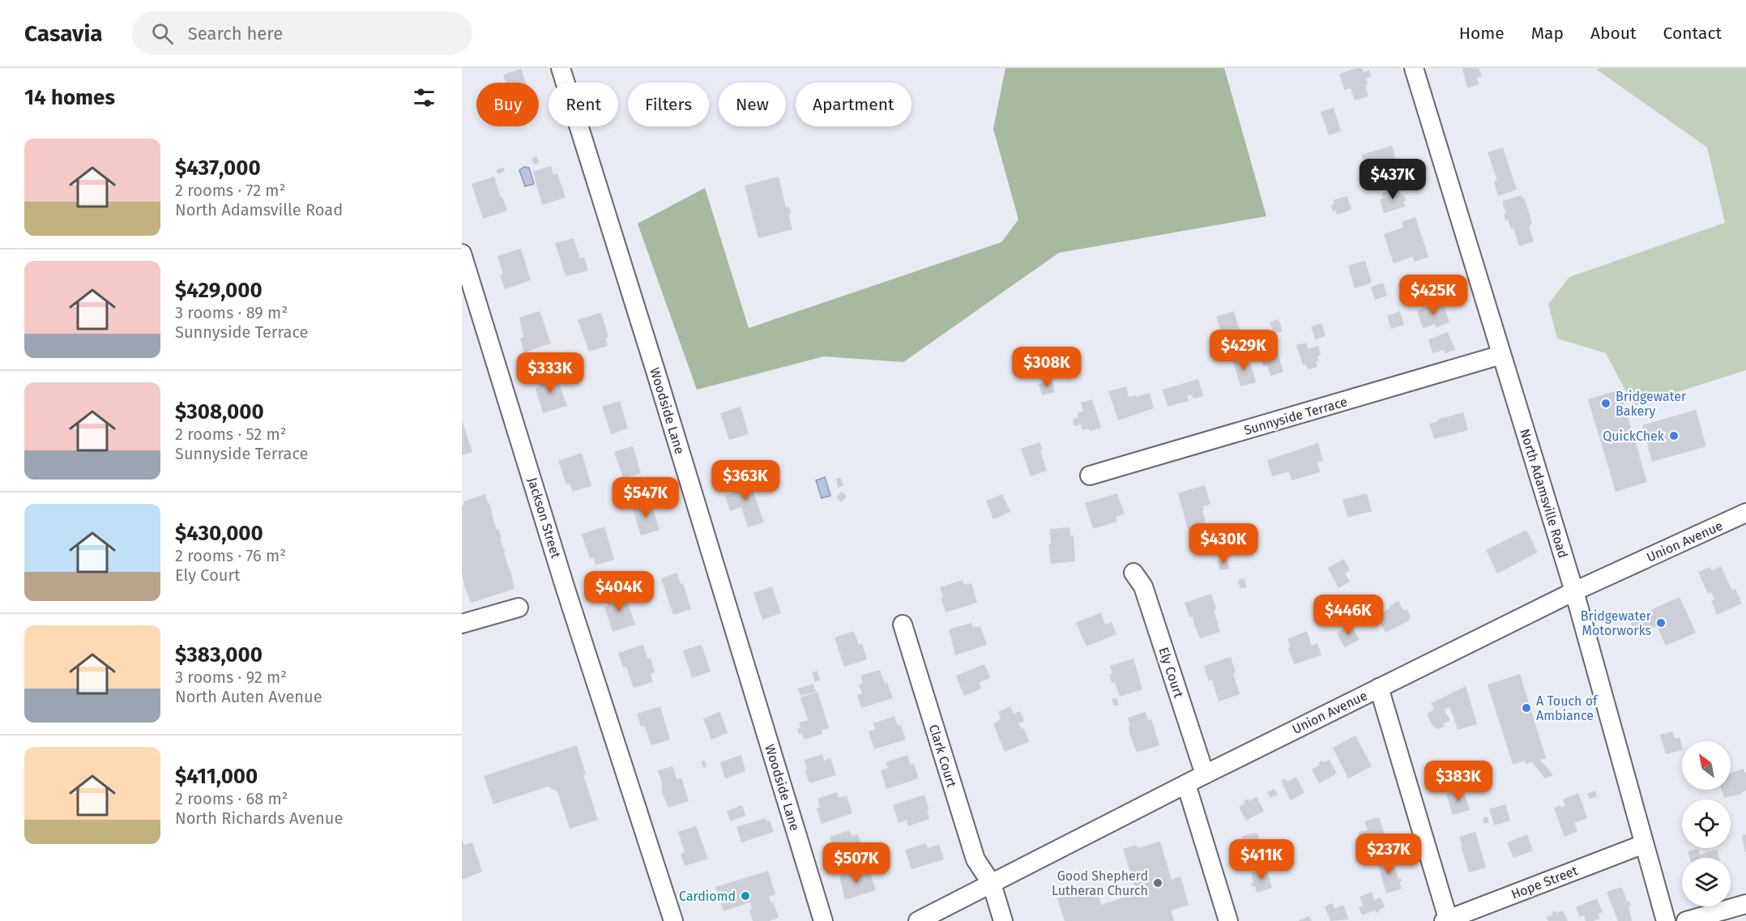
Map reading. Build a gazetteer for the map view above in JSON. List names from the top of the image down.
{
  "streets": {
    "street": [
      "Woodside Lane",
      "Sunnyside Terrace",
      "North Adamsville Road",
      "Jackson Street",
      "Union Avenue",
      "Ely Court",
      "Clark Court",
      "Hope Street"
    ]
  },
  "crossings": [
    ["Sunnyside Terrace", "North Adamsville Road"],
    ["North Adamsville Road", "Union Avenue"],
    ["North Adamsville Road", "Hope Street"],
    ["Union Avenue", "Ely Court"],
    ["Union Avenue", "Clark Court"]
  ],
  "places": [
    "Bridgewater Bakery",
    "QuickChek",
    "Bridgewater Motorworks",
    "A Touch of Ambiance",
    "Good Shepherd Lutheran Church",
    "Cardiomd"
  ],
  "north": "top left",
  "page": {
    "header": "Casavia",
    "search": "Search here",
    "nav": [
      "Home",
      "Map",
      "About",
      "Contact"
    ],
    "heading": "14 homes",
    "chip": [
      "Buy",
      "Rent",
      "Filters",
      "New",
      "Apartment"
    ],
    "list": [
      {
        "name": "$437,000",
        "note": "2 rooms · 72 m² · North Adamsville Road"
      },
      {
        "name": "$429,000",
        "note": "3 rooms · 89 m² · Sunnyside Terrace"
      },
      {
        "name": "$308,000",
        "note": "2 rooms · 52 m² · Sunnyside Terrace"
      },
      {
        "name": "$430,000",
        "note": "2 rooms · 76 m² · Ely Court"
      },
      {
        "name": "$383,000",
        "note": "3 rooms · 92 m² · North Auten Avenue"
      },
      {
        "name": "$411,000",
        "note": "2 rooms · 68 m² · North Richards Avenue"
      }
    ],
    "price": [
      "$437K",
      "$425K",
      "$429K",
      "$308K",
      "$333K",
      "$363K",
      "$547K",
      "$430K",
      "$404K",
      "$446K",
      "$383K",
      "$237K",
      "$411K",
      "$507K"
    ]
  }
}
